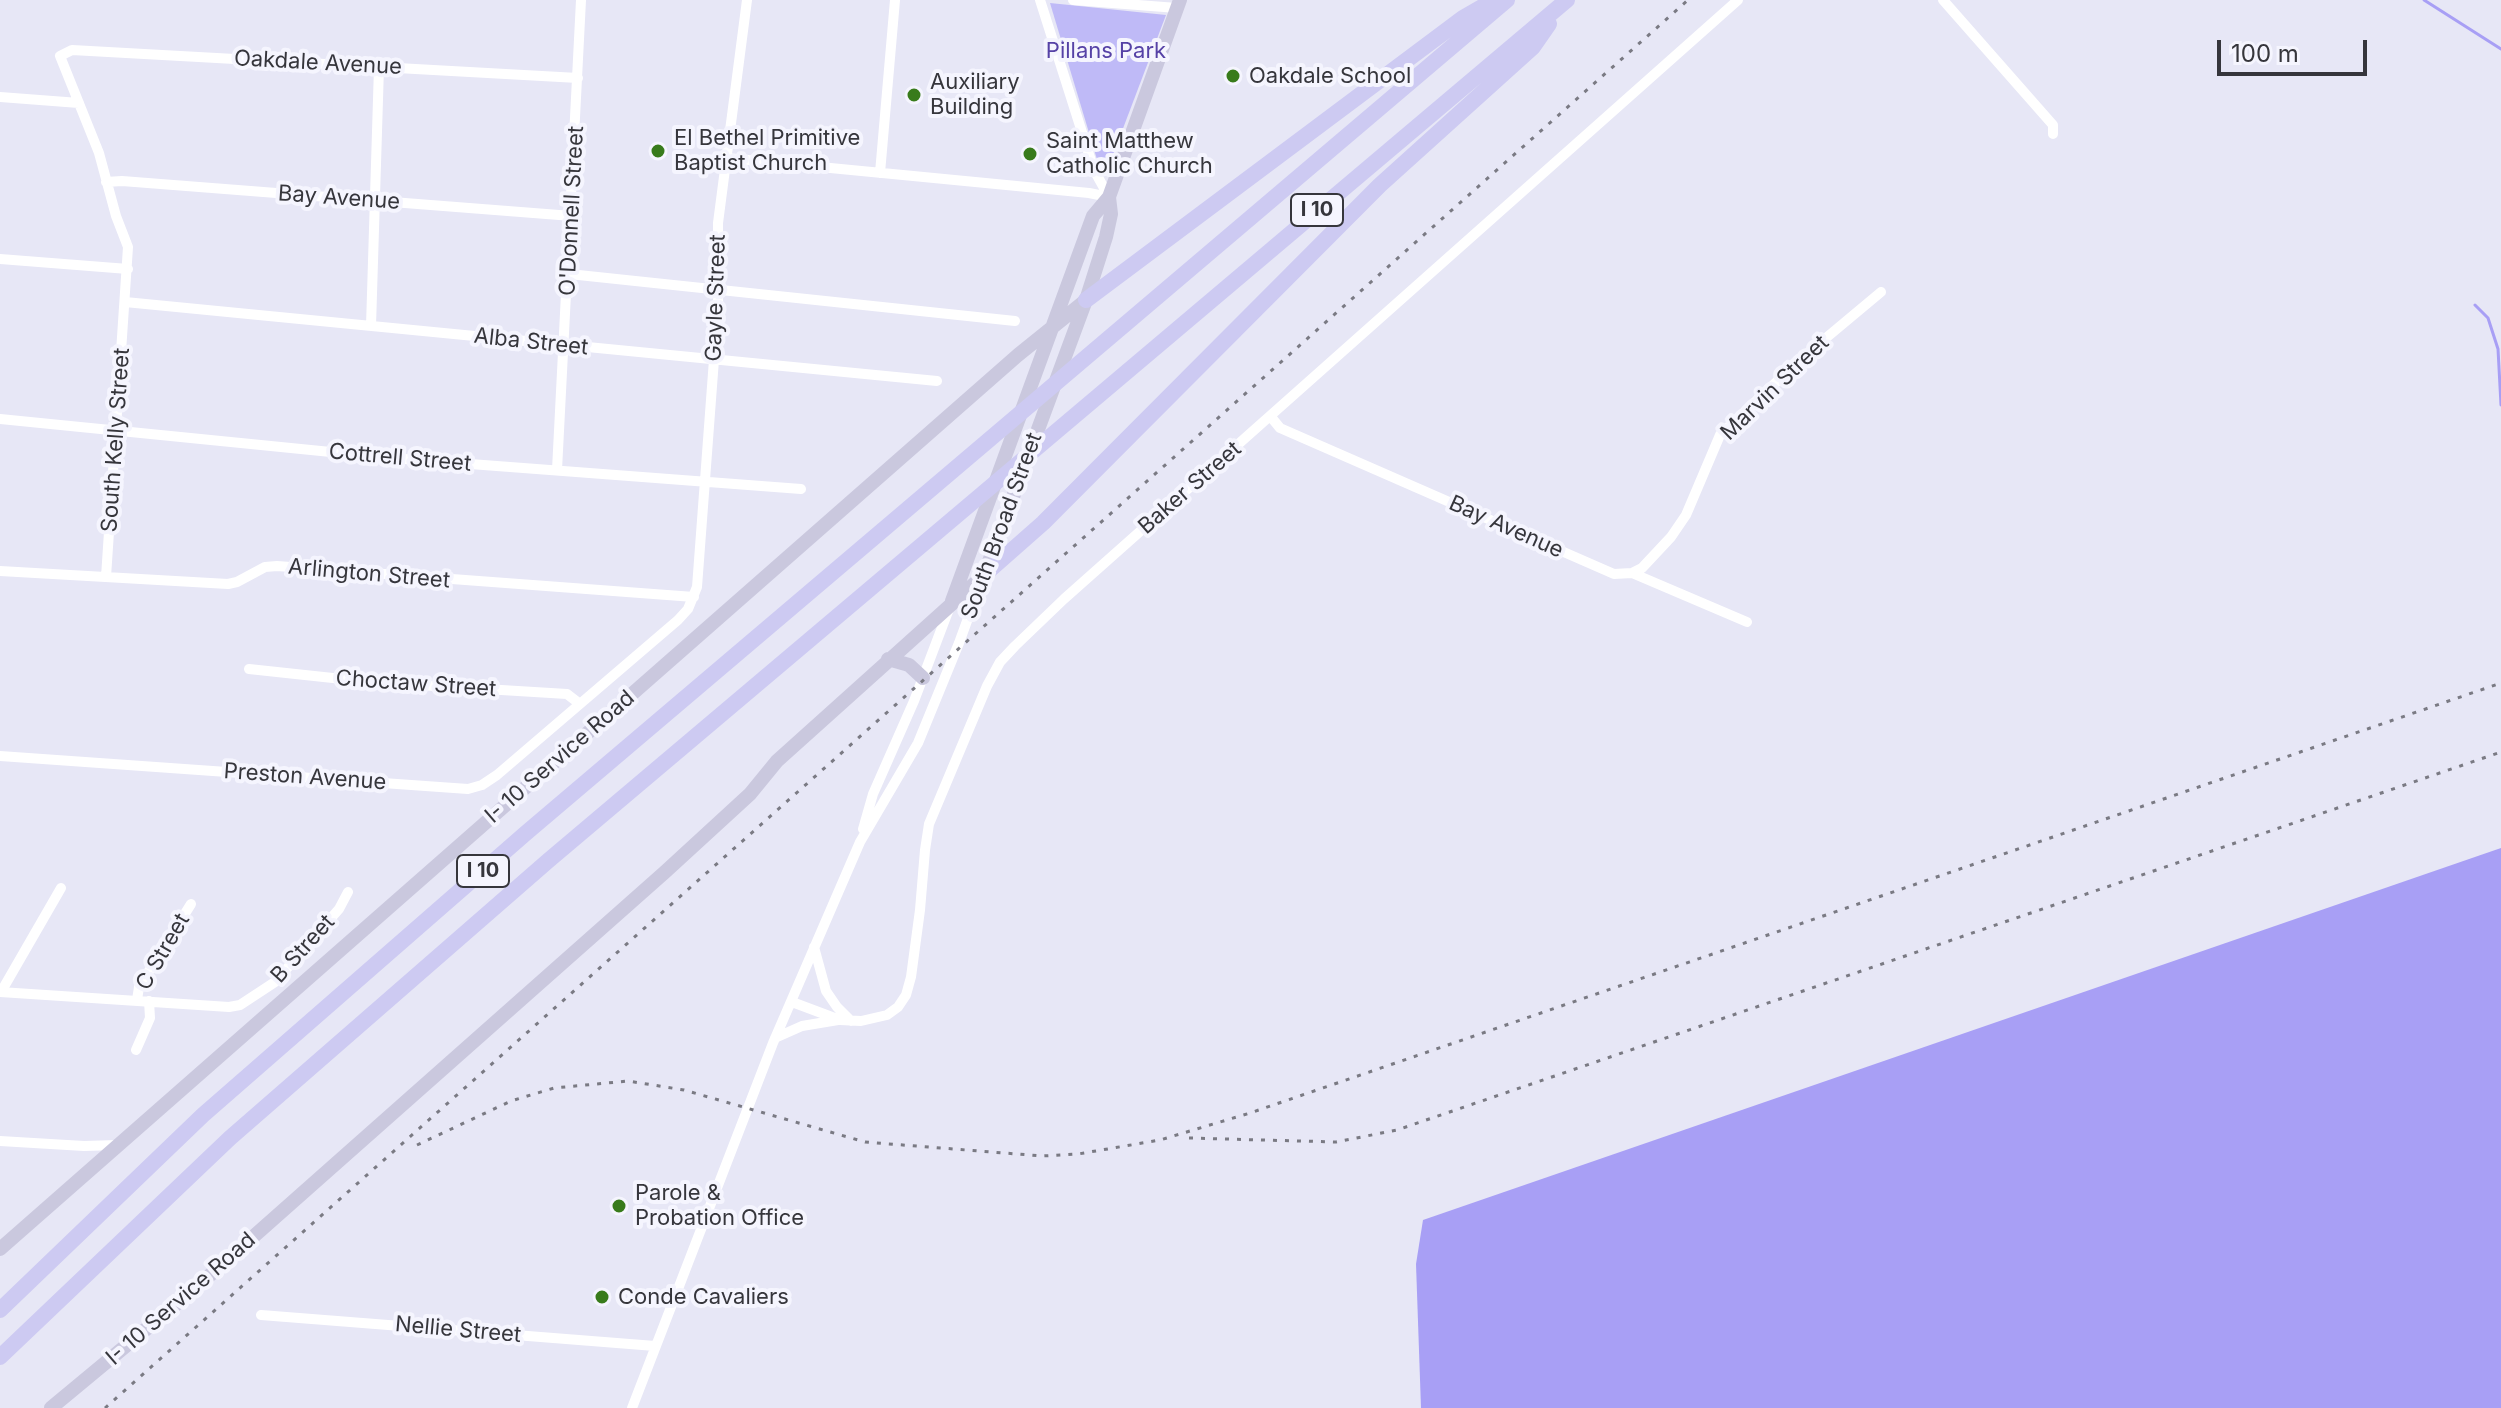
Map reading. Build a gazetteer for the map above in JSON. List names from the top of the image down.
{
  "streets": {
    "highway": ["I 10"],
    "main road": ["South Broad Street", "I- 10 Service Road"],
    "street": [
      "Oakdale Avenue",
      "Bay Avenue",
      "O'Donnell Street",
      "Gayle Street",
      "Alba Street",
      "Marvin Street",
      "South Kelly Street",
      "Cottrell Street",
      "Baker Street",
      "Arlington Street",
      "Choctaw Street",
      "Preston Avenue",
      "B Street",
      "C Street",
      "Nellie Street"
    ]
  },
  "crossings": [
    ["Oakdale Avenue", "O'Donnell Street"],
    ["Oakdale Avenue", "South Kelly Street"],
    ["Bay Avenue", "O'Donnell Street"],
    ["Bay Avenue", "Marvin Street"],
    ["Bay Avenue", "South Kelly Street"],
    ["Bay Avenue", "Baker Street"],
    ["O'Donnell Street", "Alba Street"],
    ["O'Donnell Street", "Cottrell Street"],
    ["Gayle Street", "Alba Street"],
    ["Gayle Street", "Cottrell Street"],
    ["Gayle Street", "Arlington Street"],
    ["Gayle Street", "Preston Avenue"],
    ["Alba Street", "South Kelly Street"],
    ["South Kelly Street", "Cottrell Street"],
    ["South Kelly Street", "Arlington Street"],
    ["Baker Street", "South Broad Street"],
    ["South Broad Street", "I- 10 Service Road"],
    ["South Broad Street", "Nellie Street"],
    ["Arlington Street", "Preston Avenue"],
    ["Choctaw Street", "Preston Avenue"],
    ["B Street", "C Street"]
  ],
  "parks": ["Pillans Park"],
  "places": [
    "Oakdale School",
    "Auxiliary Building",
    "El Bethel Primitive Baptist Church",
    "Saint Matthew Catholic Church",
    "Parole & Probation Office",
    "Conde Cavaliers"
  ],
  "scale_bar": "100 m"
}
